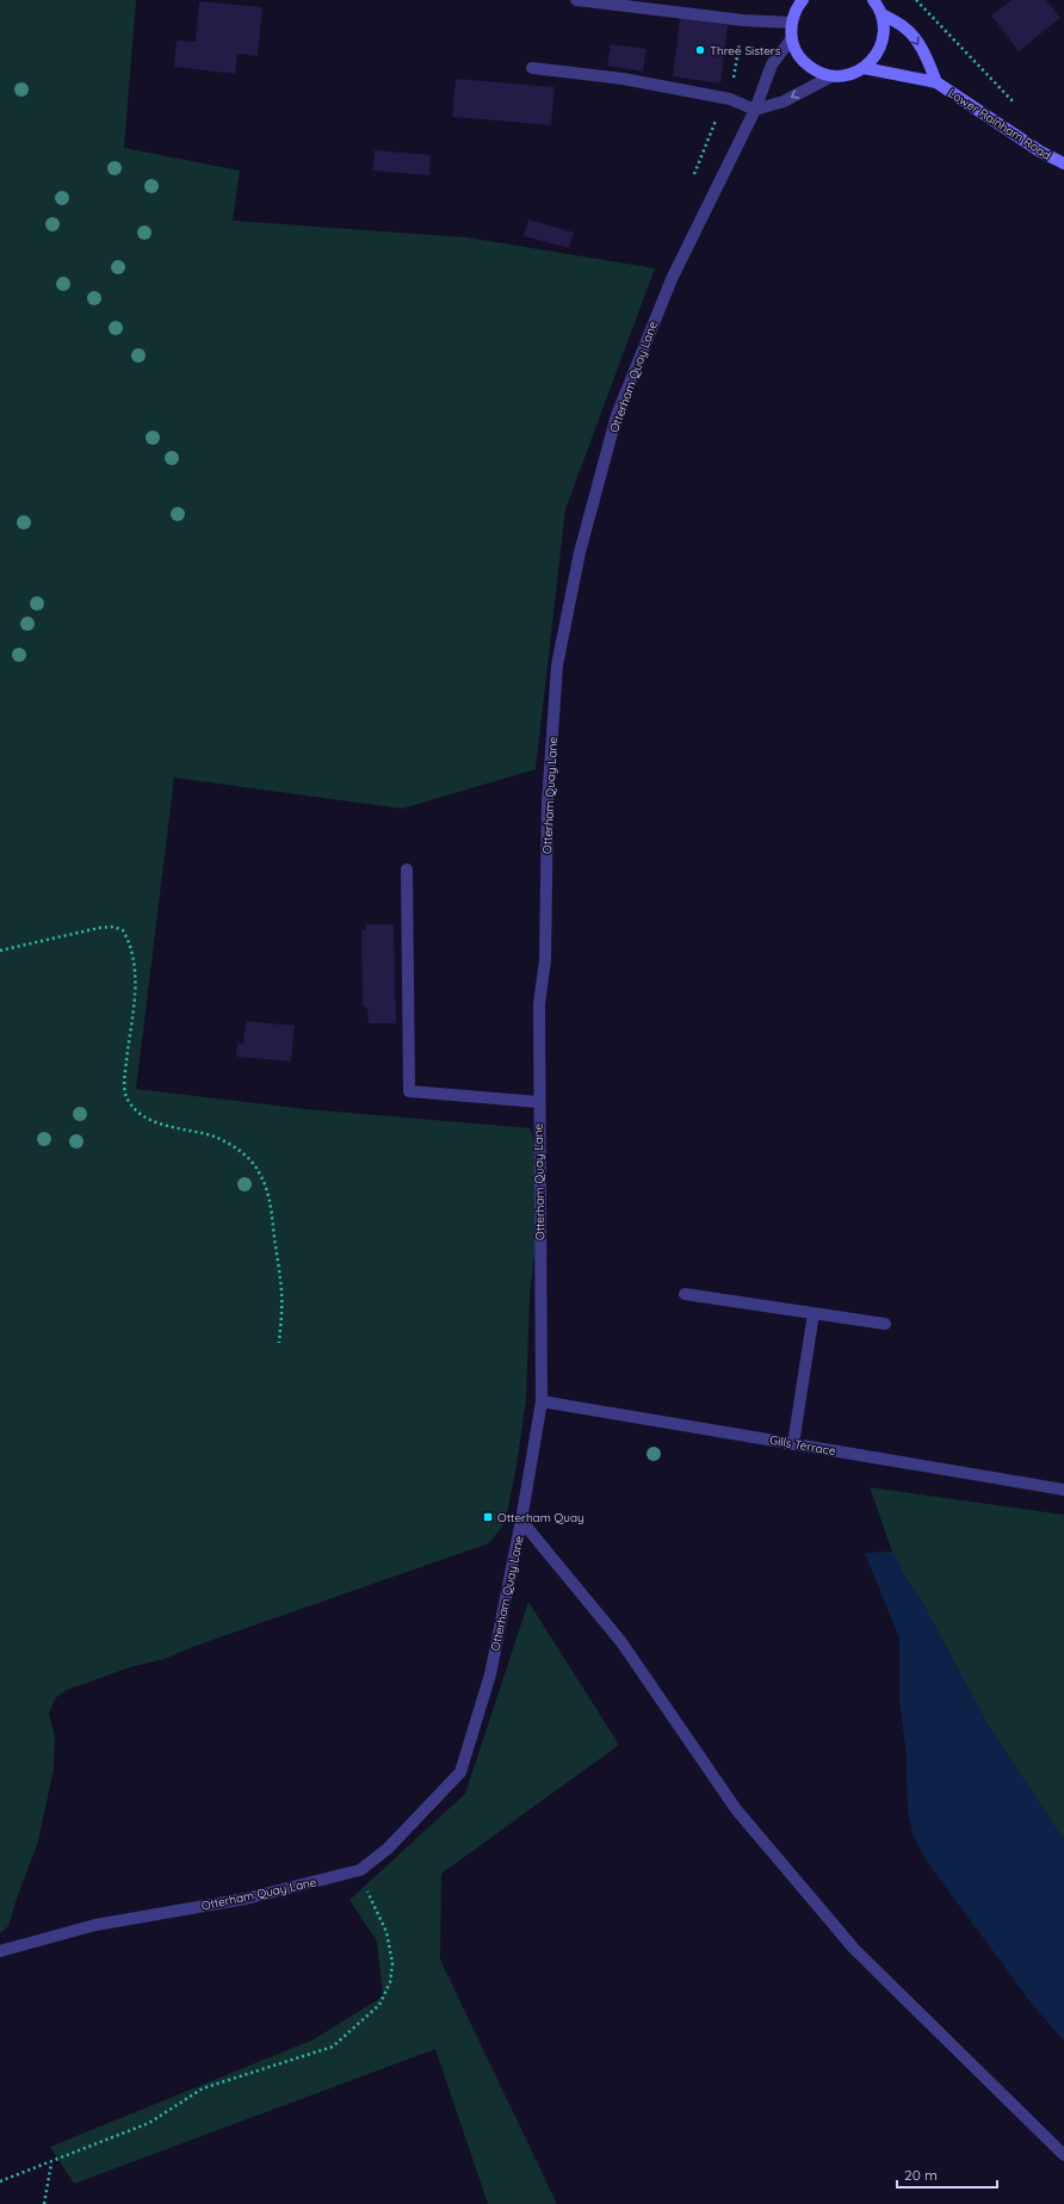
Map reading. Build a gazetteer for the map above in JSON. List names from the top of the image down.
{
  "streets": {
    "street": ["Lower Rainham Road", "Otterham Quay Lane", "Gills Terrace"]
  },
  "crossings": [
    ["Otterham Quay Lane", "Gills Terrace"]
  ],
  "places": {
    "other": ["Three Sisters"],
    "transit": ["Otterham Quay"]
  },
  "scale_bar": "20 m"
}
